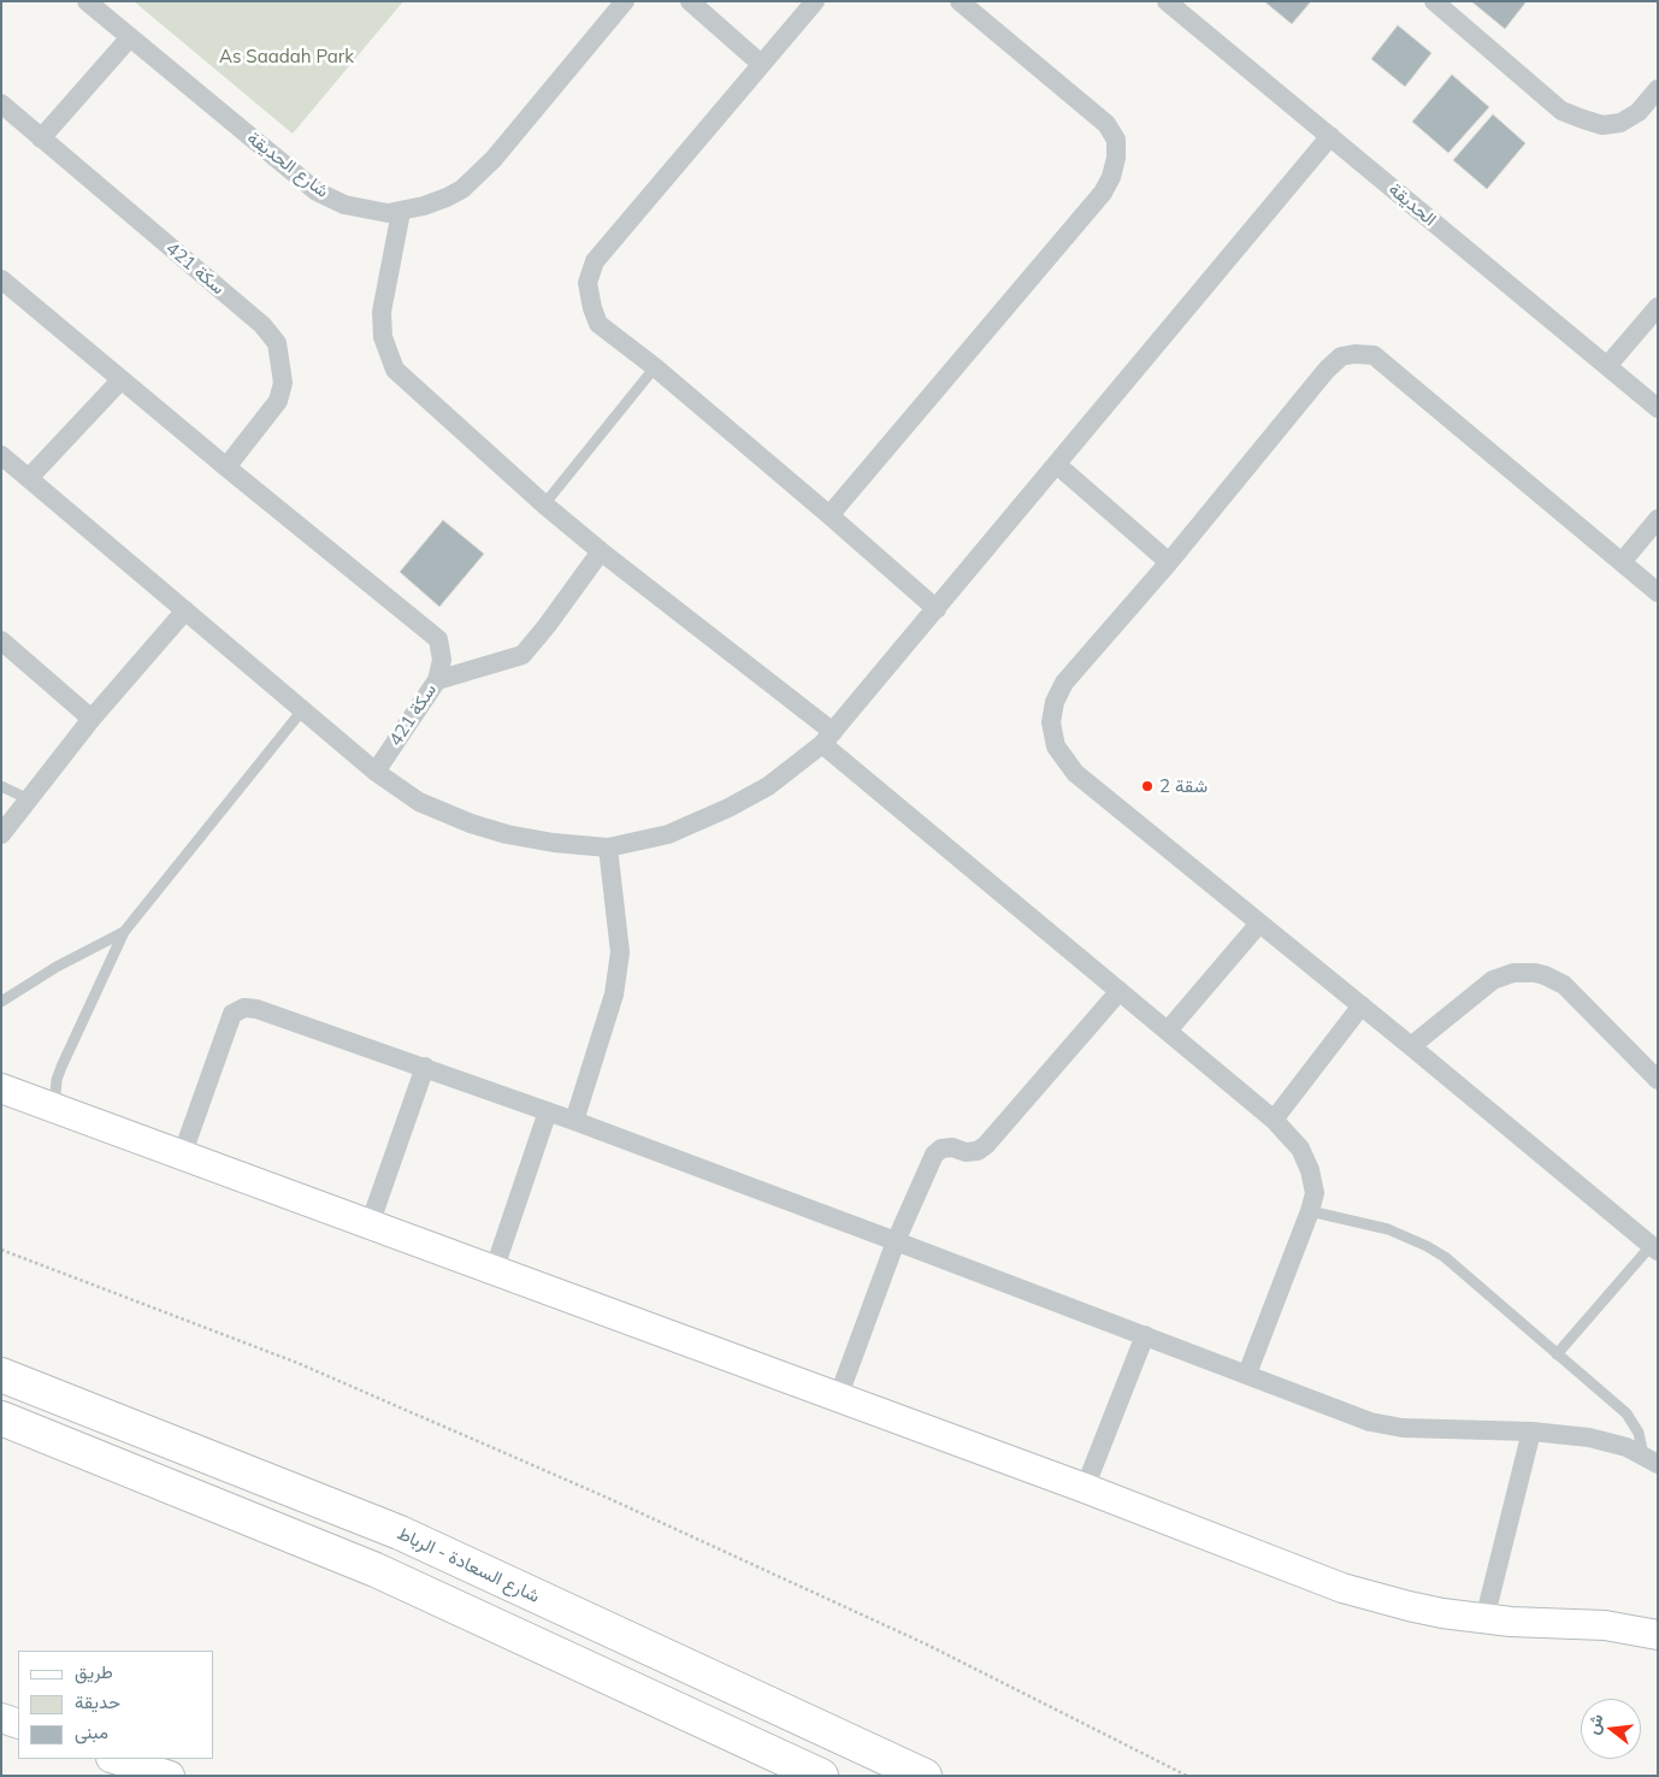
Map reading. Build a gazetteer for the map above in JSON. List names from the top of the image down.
{
  "streets": {
    "highway": ["شارع السعادة - الرباط"],
    "street": ["شارع الحديقة", "الحديقة", "سكة 421"]
  },
  "parks": ["As Saadah Park"],
  "places": ["شقة 2"],
  "legend": ["طريق", "حديقة", "مبنى"],
  "north": "left"
}
